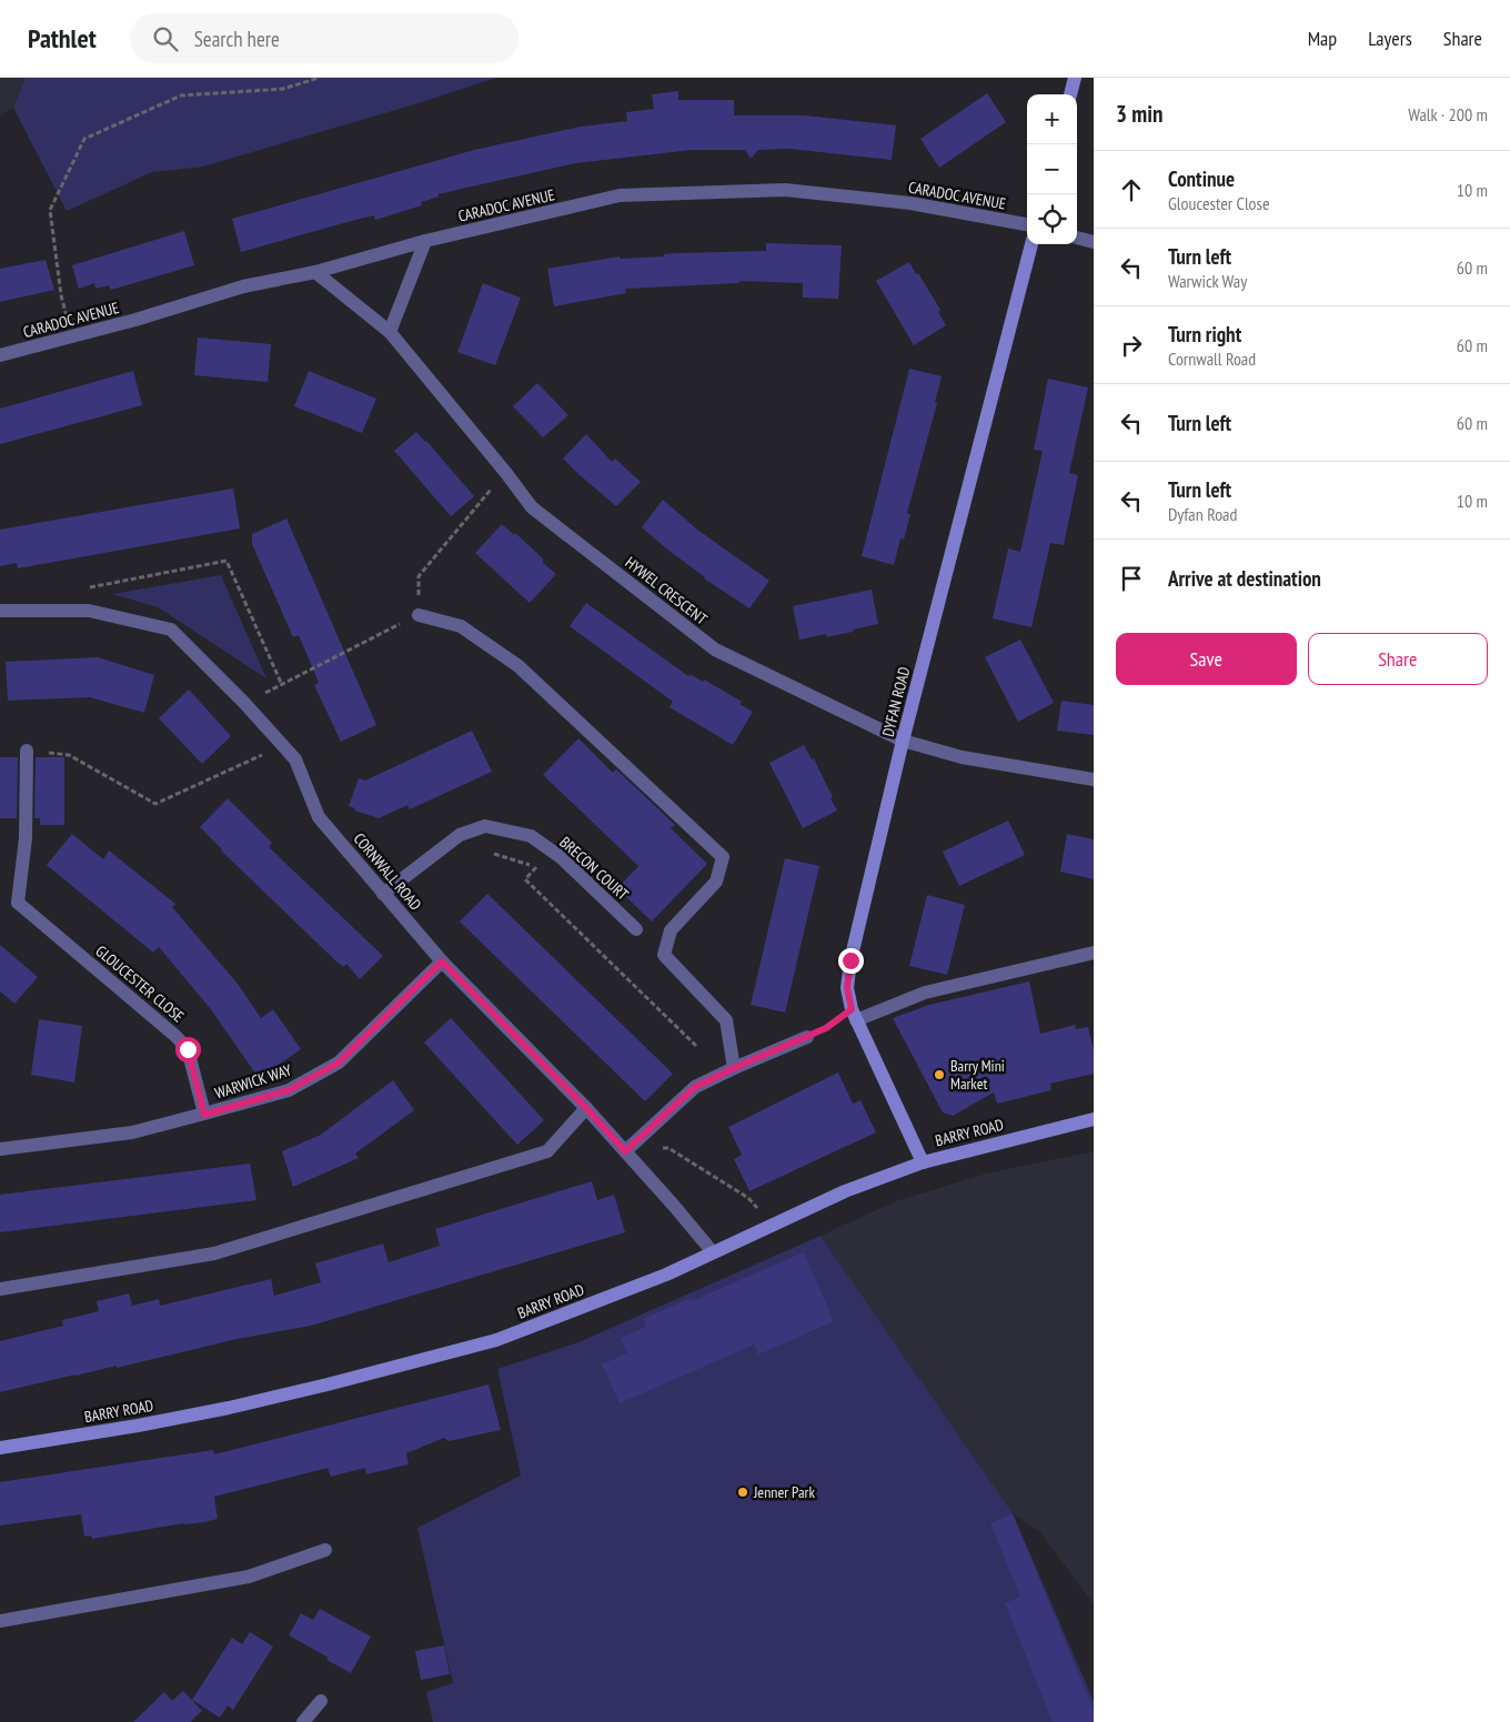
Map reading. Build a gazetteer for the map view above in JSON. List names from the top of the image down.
{
  "streets": {
    "street": [
      "CARADOC AVENUE",
      "HYWEL CRESCENT",
      "DYFAN ROAD",
      "BRECON COURT",
      "CORNWALL ROAD",
      "GLOUCESTER CLOSE",
      "WARWICK WAY",
      "BARRY ROAD"
    ]
  },
  "crossings": [
    ["CARADOC AVENUE", "HYWEL CRESCENT"],
    ["HYWEL CRESCENT", "DYFAN ROAD"],
    ["DYFAN ROAD", "BARRY ROAD"],
    ["BRECON COURT", "CORNWALL ROAD"],
    ["CORNWALL ROAD", "WARWICK WAY"],
    ["CORNWALL ROAD", "BARRY ROAD"],
    ["GLOUCESTER CLOSE", "WARWICK WAY"]
  ],
  "places": ["Barry Mini Market", "Jenner Park"],
  "page": {
    "header": "Pathlet",
    "search": "Search here",
    "nav": ["Map", "Layers", "Share"],
    "heading": ["3 min", "Walk · 200 m"],
    "map_buttons": ["+", "−"],
    "list": [
      ["Continue", "Gloucester Close", "10 m"],
      ["Turn left", "Warwick Way", "60 m"],
      ["Turn right", "Cornwall Road", "60 m"],
      ["Turn left", "60 m"],
      ["Turn left", "Dyfan Road", "10 m"],
      "Arrive at destination"
    ],
    "buttons": ["Save", "Share"]
  }
}
